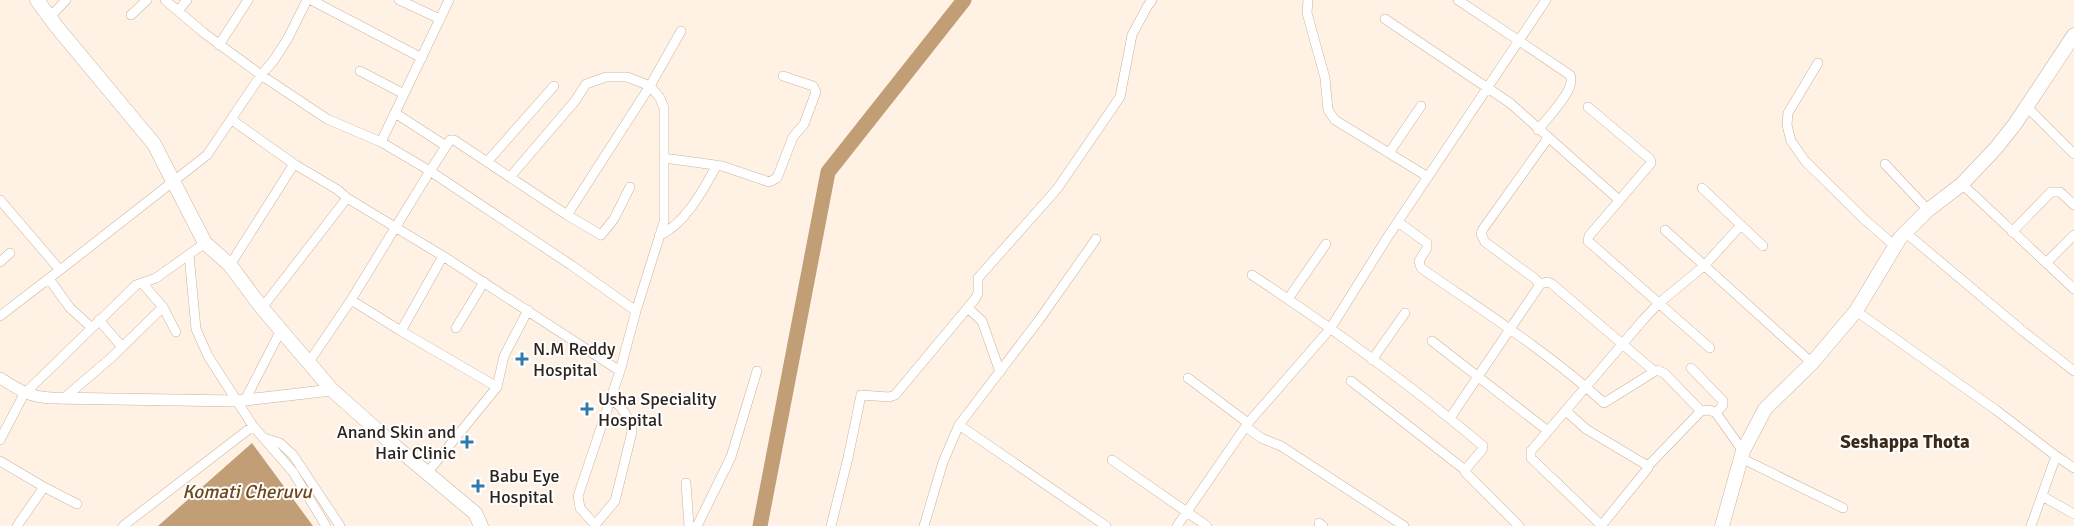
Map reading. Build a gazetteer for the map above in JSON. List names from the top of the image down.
{
  "districts": ["Seshappa Thota"],
  "water": ["Komati Cheruvu"],
  "places": {
    "health": [
      "N.M Reddy Hospital",
      "Usha Speciality Hospital",
      "Anand Skin and Hair Clinic",
      "Babu Eye Hospital"
    ]
  }
}
